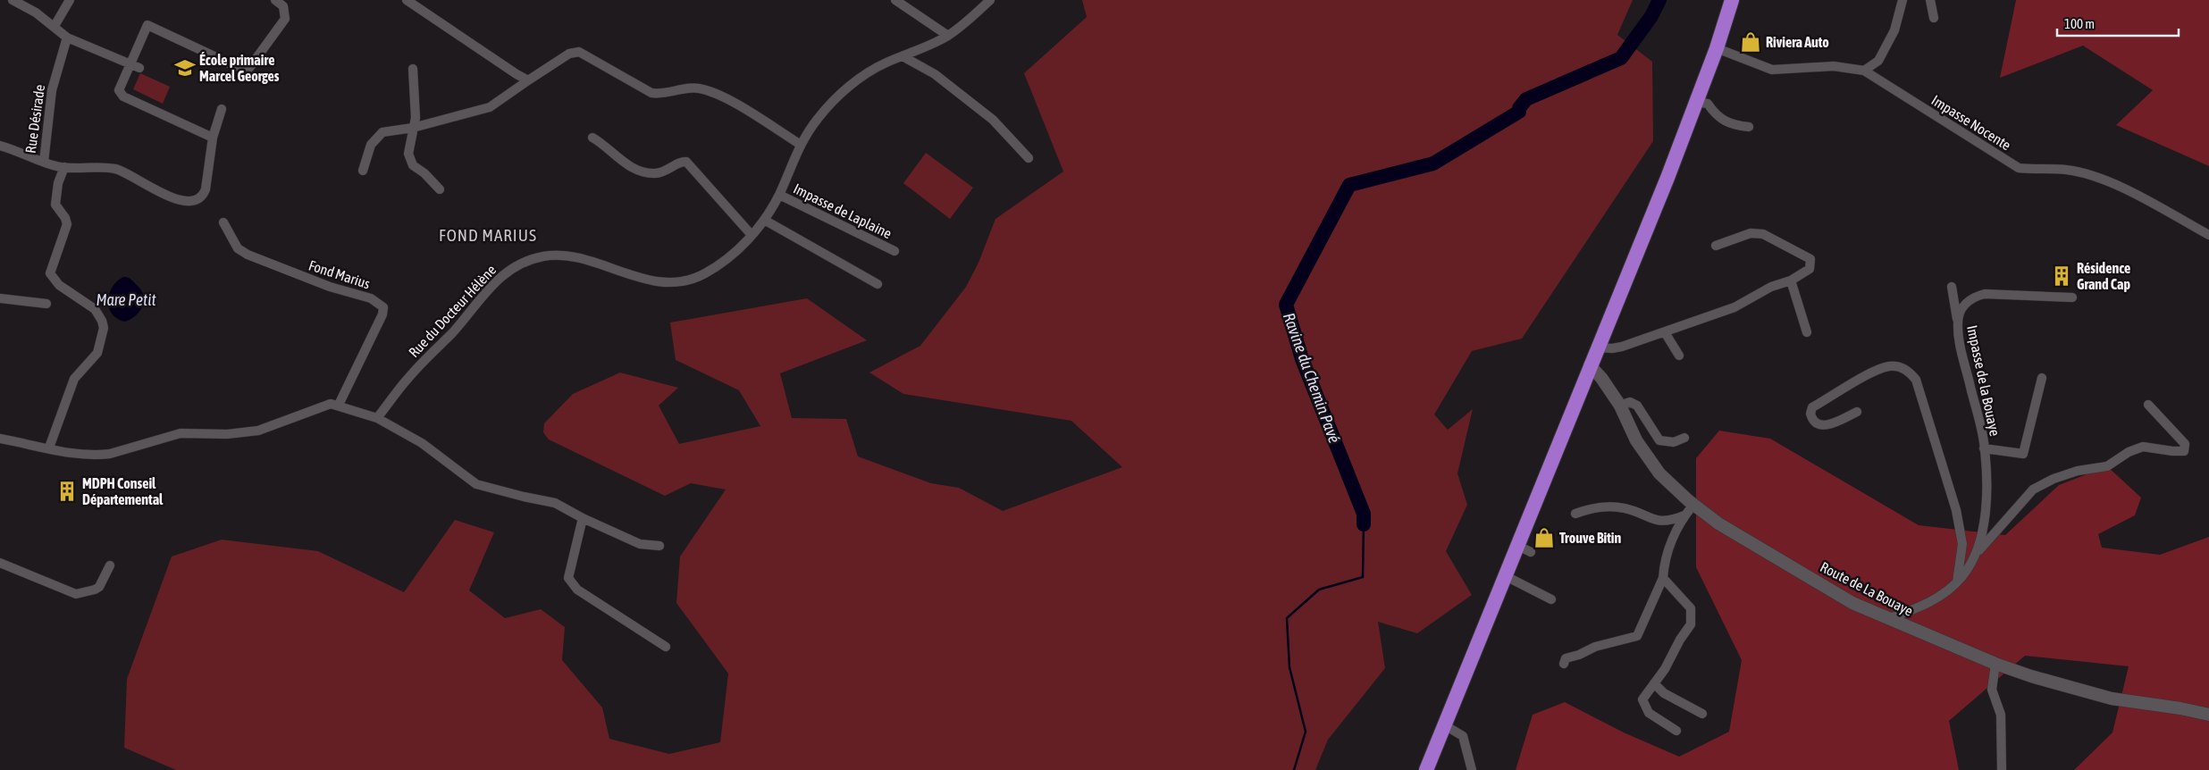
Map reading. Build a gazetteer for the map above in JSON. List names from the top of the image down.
{
  "streets": {
    "main road": ["Route de La Bouaye"],
    "street": [
      "Rue Désirade",
      "Impasse Nocente",
      "Impasse de Laplaine",
      "Fond Marius",
      "Rue du Docteur Hélène",
      "Impasse de la Bouaye"
    ]
  },
  "crossings": [
    ["Impasse de Laplaine", "Rue du Docteur Hélène"],
    ["Impasse de la Bouaye", "Route de La Bouaye"]
  ],
  "districts": ["FOND MARIUS"],
  "water": ["Mare Petit", "Ravine du Chemin Pavé"],
  "places": {
    "shop": ["Riviera Auto", "Trouve Bitin"],
    "school or university": ["École primaire Marcel Georges"],
    "building": ["Résidence Grand Cap", "MDPH Conseil Départemental"]
  },
  "scale_bar": "100 m"
}
